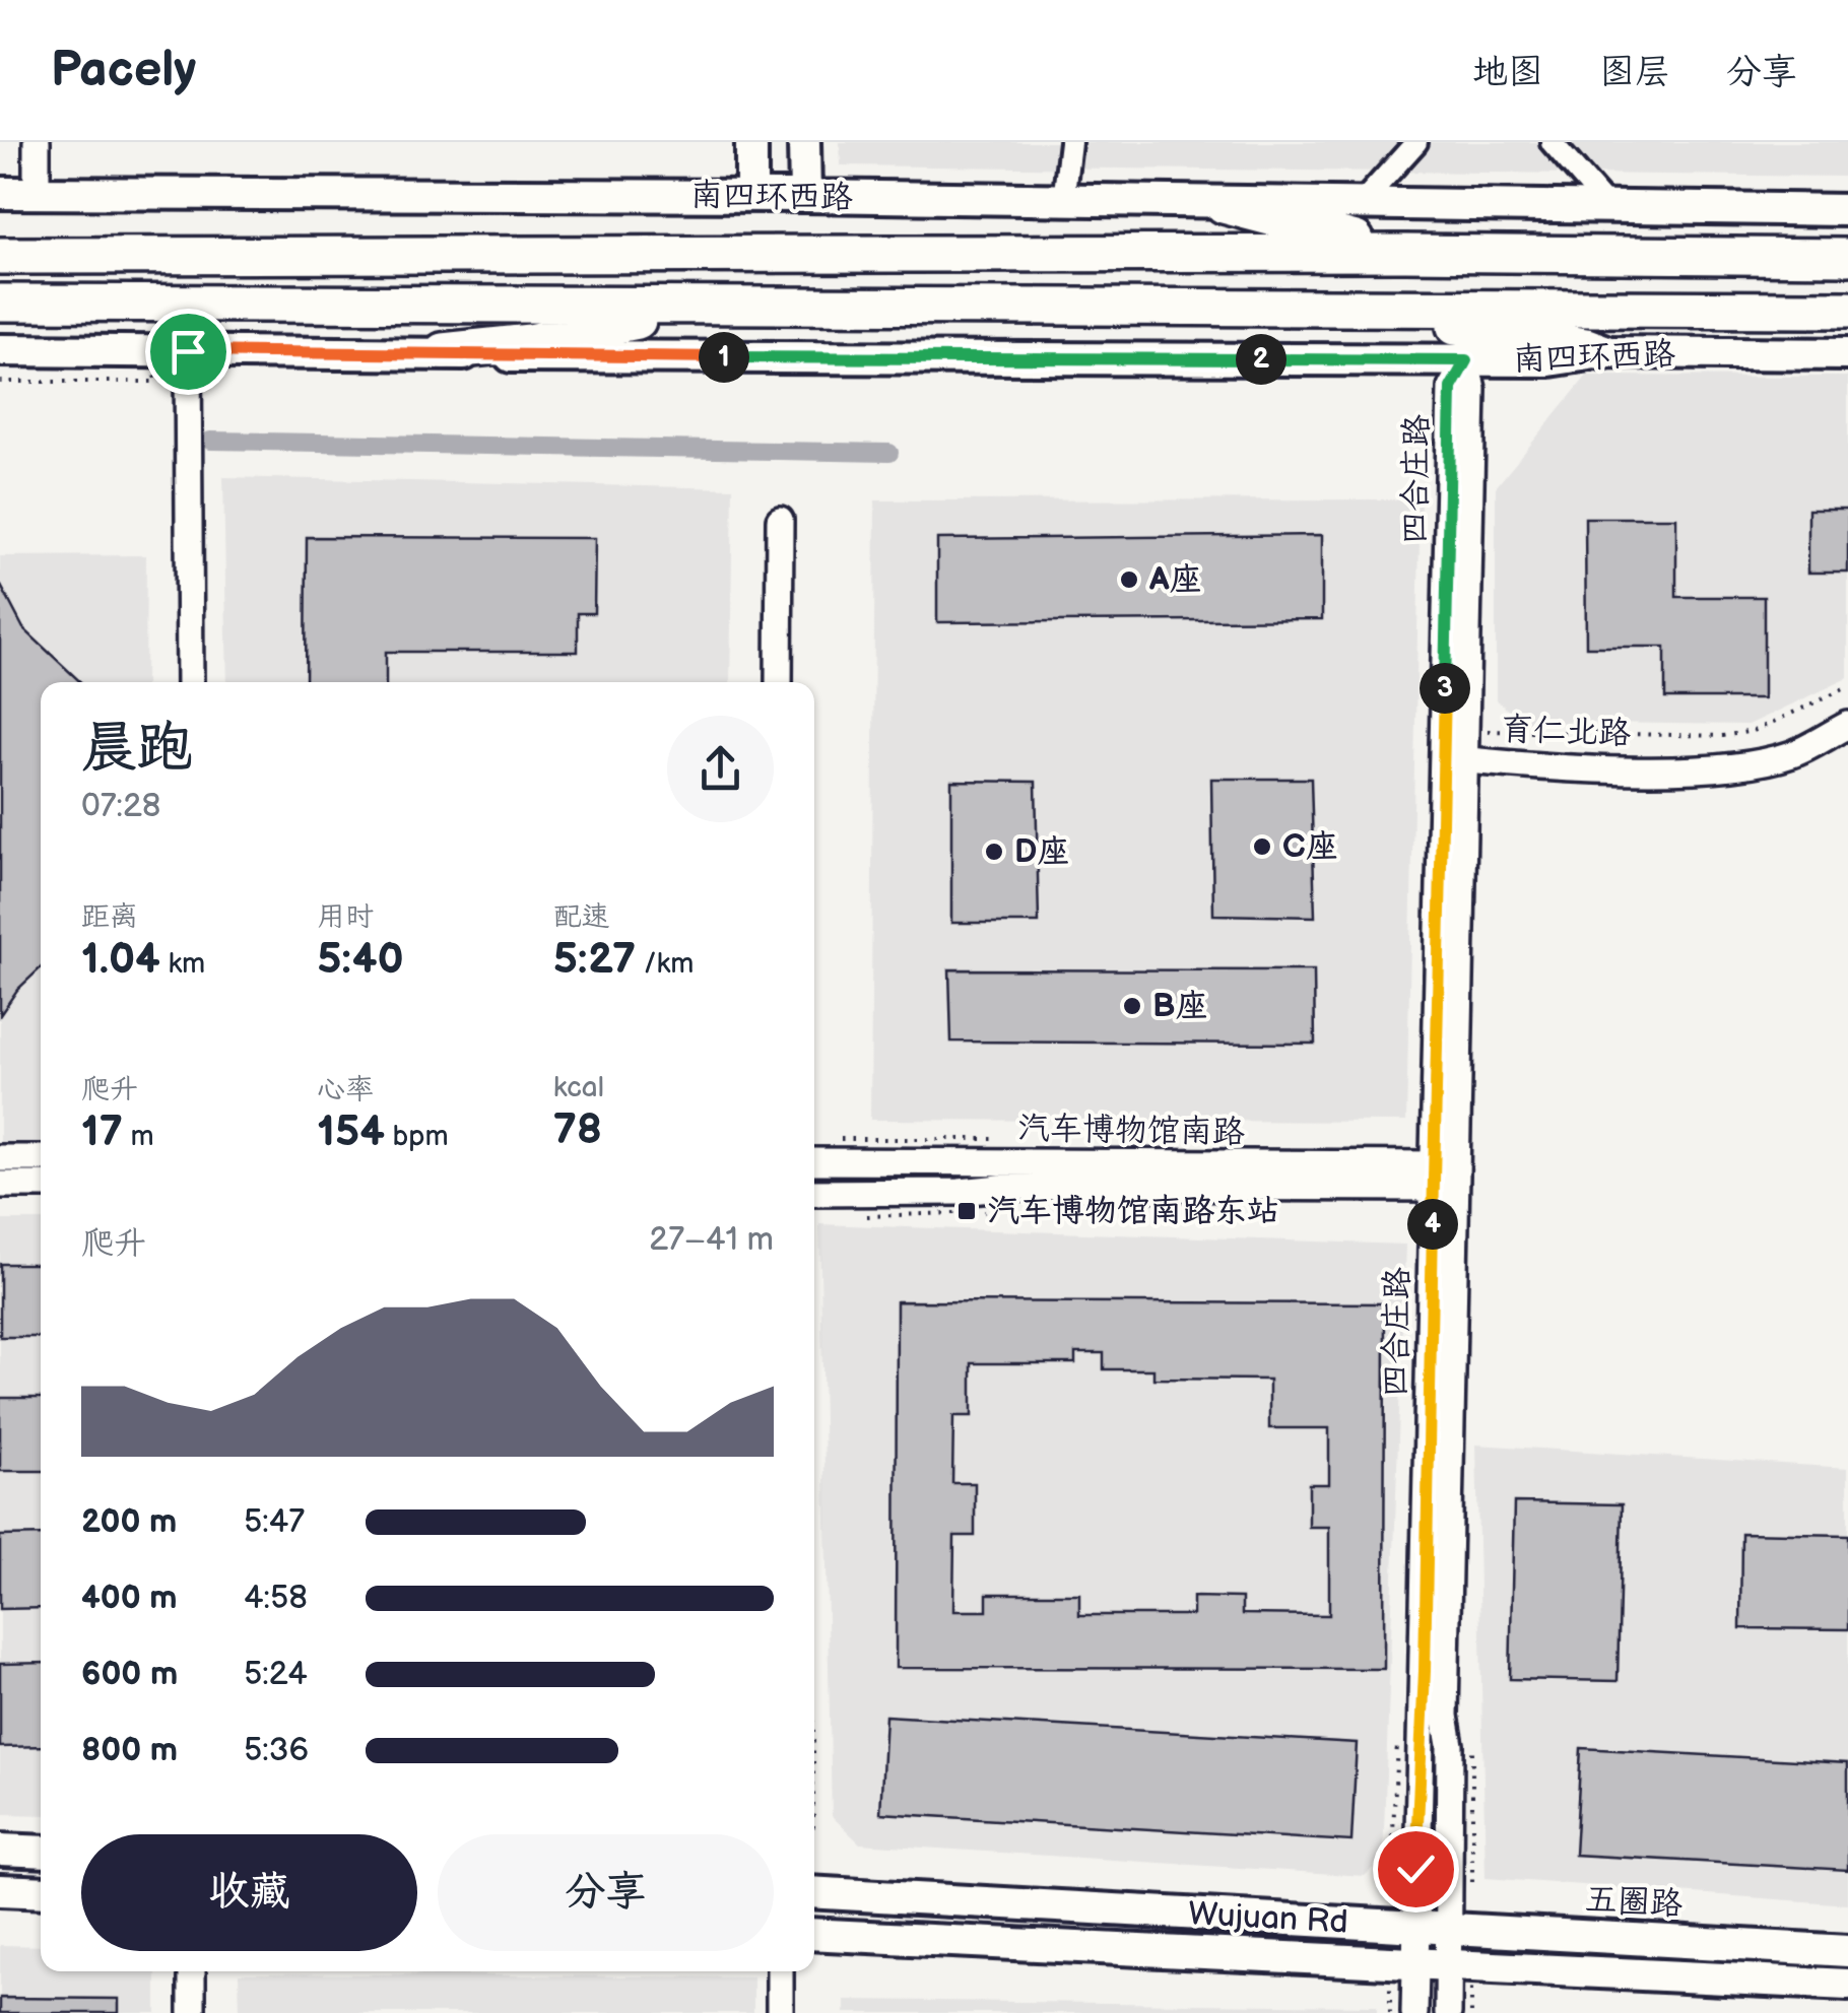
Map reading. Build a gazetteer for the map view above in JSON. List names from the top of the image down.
{
  "streets": {
    "highway": ["南四环西路"],
    "main road": ["五圈路", "Wujuan Rd"],
    "street": ["四合庄路", "育仁北路", "汽车博物馆南路"]
  },
  "crossings": [
    ["南四环西路", "四合庄路"],
    ["四合庄路", "育仁北路"],
    ["四合庄路", "汽车博物馆南路"],
    ["四合庄路", "五圈路"],
    ["四合庄路", "Wujuan Rd"],
    ["五圈路", "Wujuan Rd"]
  ],
  "places": {
    "other": [
      "A座",
      "C座",
      "D座",
      "B座"
    ],
    "transit": ["汽车博物馆南路东站"]
  },
  "page": {
    "header": "Pacely",
    "nav": ["地图", "图层", "分享"],
    "pins": [
      "1",
      "2",
      "3",
      "4"
    ],
    "heading": ["晨跑", "07:28"],
    "stats": [
      ["距离", "1.04 km"],
      ["用时", "5:40"],
      ["配速", "5:27 /km"],
      ["爬升", "17 m"],
      ["心率", "154 bpm"],
      ["kcal", "78"]
    ],
    "chart": ["爬升", "27–41 m"],
    "list": [
      {
        "name": "200 m",
        "note": "5:47"
      },
      {
        "name": "400 m",
        "note": "4:58"
      },
      {
        "name": "600 m",
        "note": "5:24"
      },
      {
        "name": "800 m",
        "note": "5:36"
      }
    ],
    "buttons": ["收藏", "分享"]
  }
}
